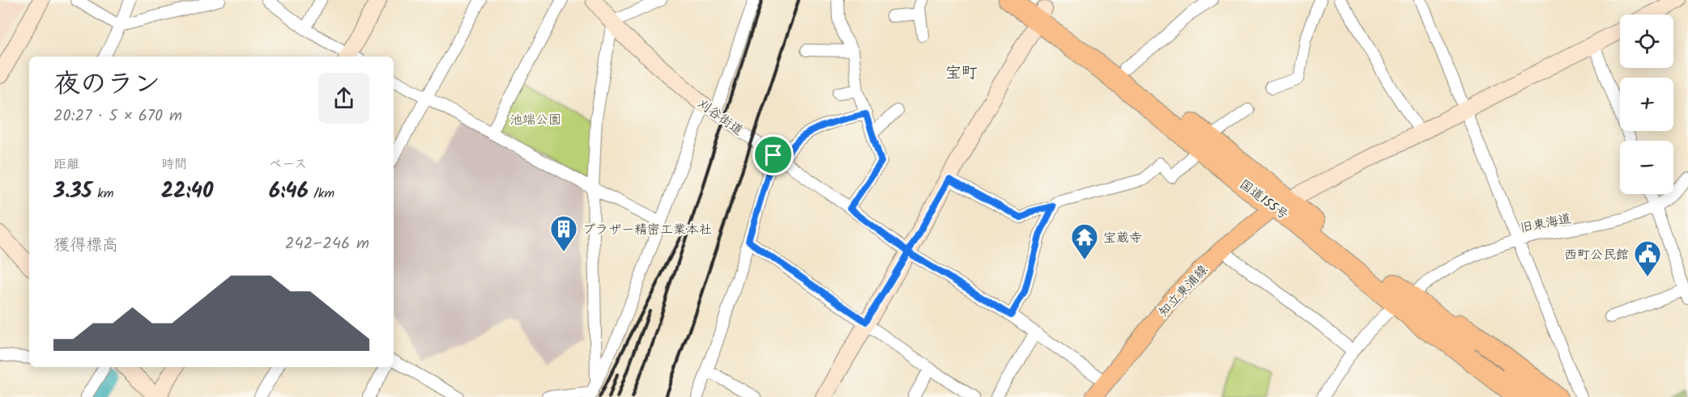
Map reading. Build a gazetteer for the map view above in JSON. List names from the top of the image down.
{
  "streets": {
    "highway": ["国道155号"],
    "main road": ["知立東浦線"],
    "street": ["刈谷街道", "旧東海道"]
  },
  "crossings": [
    ["刈谷街道", "知立東浦線"],
    ["国道155号", "旧東海道"],
    ["国道155号", "知立東浦線"]
  ],
  "districts": ["宝町"],
  "parks": ["池端公園"],
  "places": {
    "building": ["ブラザー精密工業本社"],
    "temple": ["宝蔵寺"],
    "public building": ["西町公民館"]
  },
  "page": {
    "map_buttons": ["+", "−"],
    "heading": ["夜のラン", "20:27 · 5 × 670 m"],
    "stats": [
      ["距離", "3.35 km"],
      ["時間", "22:40"],
      ["ペース", "6:46 /km"]
    ],
    "chart": ["獲得標高", "242–246 m"]
  }
}
